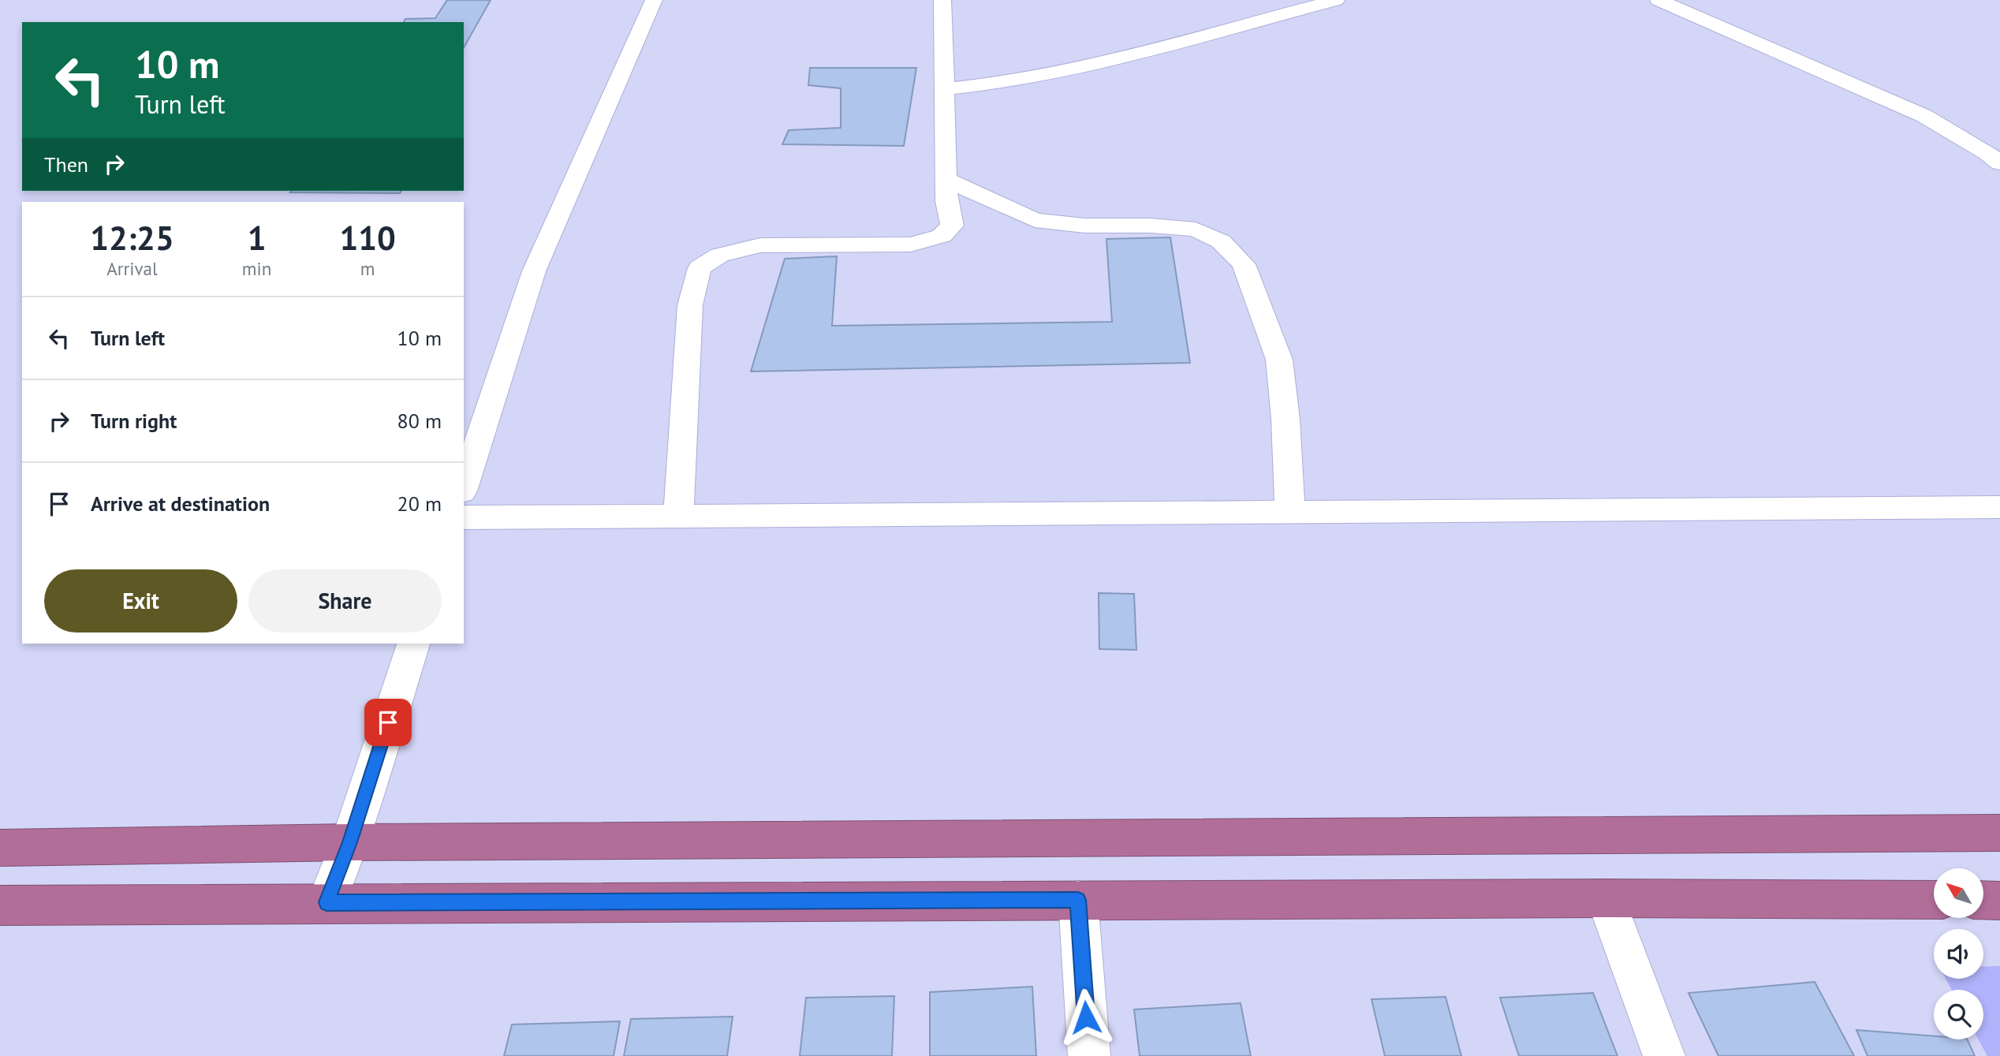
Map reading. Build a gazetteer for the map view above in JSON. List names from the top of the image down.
{
  "north": "top left",
  "page": {
    "turn": ["10 m", "Turn left"],
    "then": "Then",
    "eta": [
      "12:25",
      "Arrival",
      "1",
      "min",
      "110",
      "m"
    ],
    "list": [
      {
        "name": "Turn left",
        "value": "10 m"
      },
      {
        "name": "Turn right",
        "value": "80 m"
      },
      {
        "name": "Arrive at destination",
        "value": "20 m"
      }
    ],
    "buttons": ["Exit", "Share"]
  }
}
